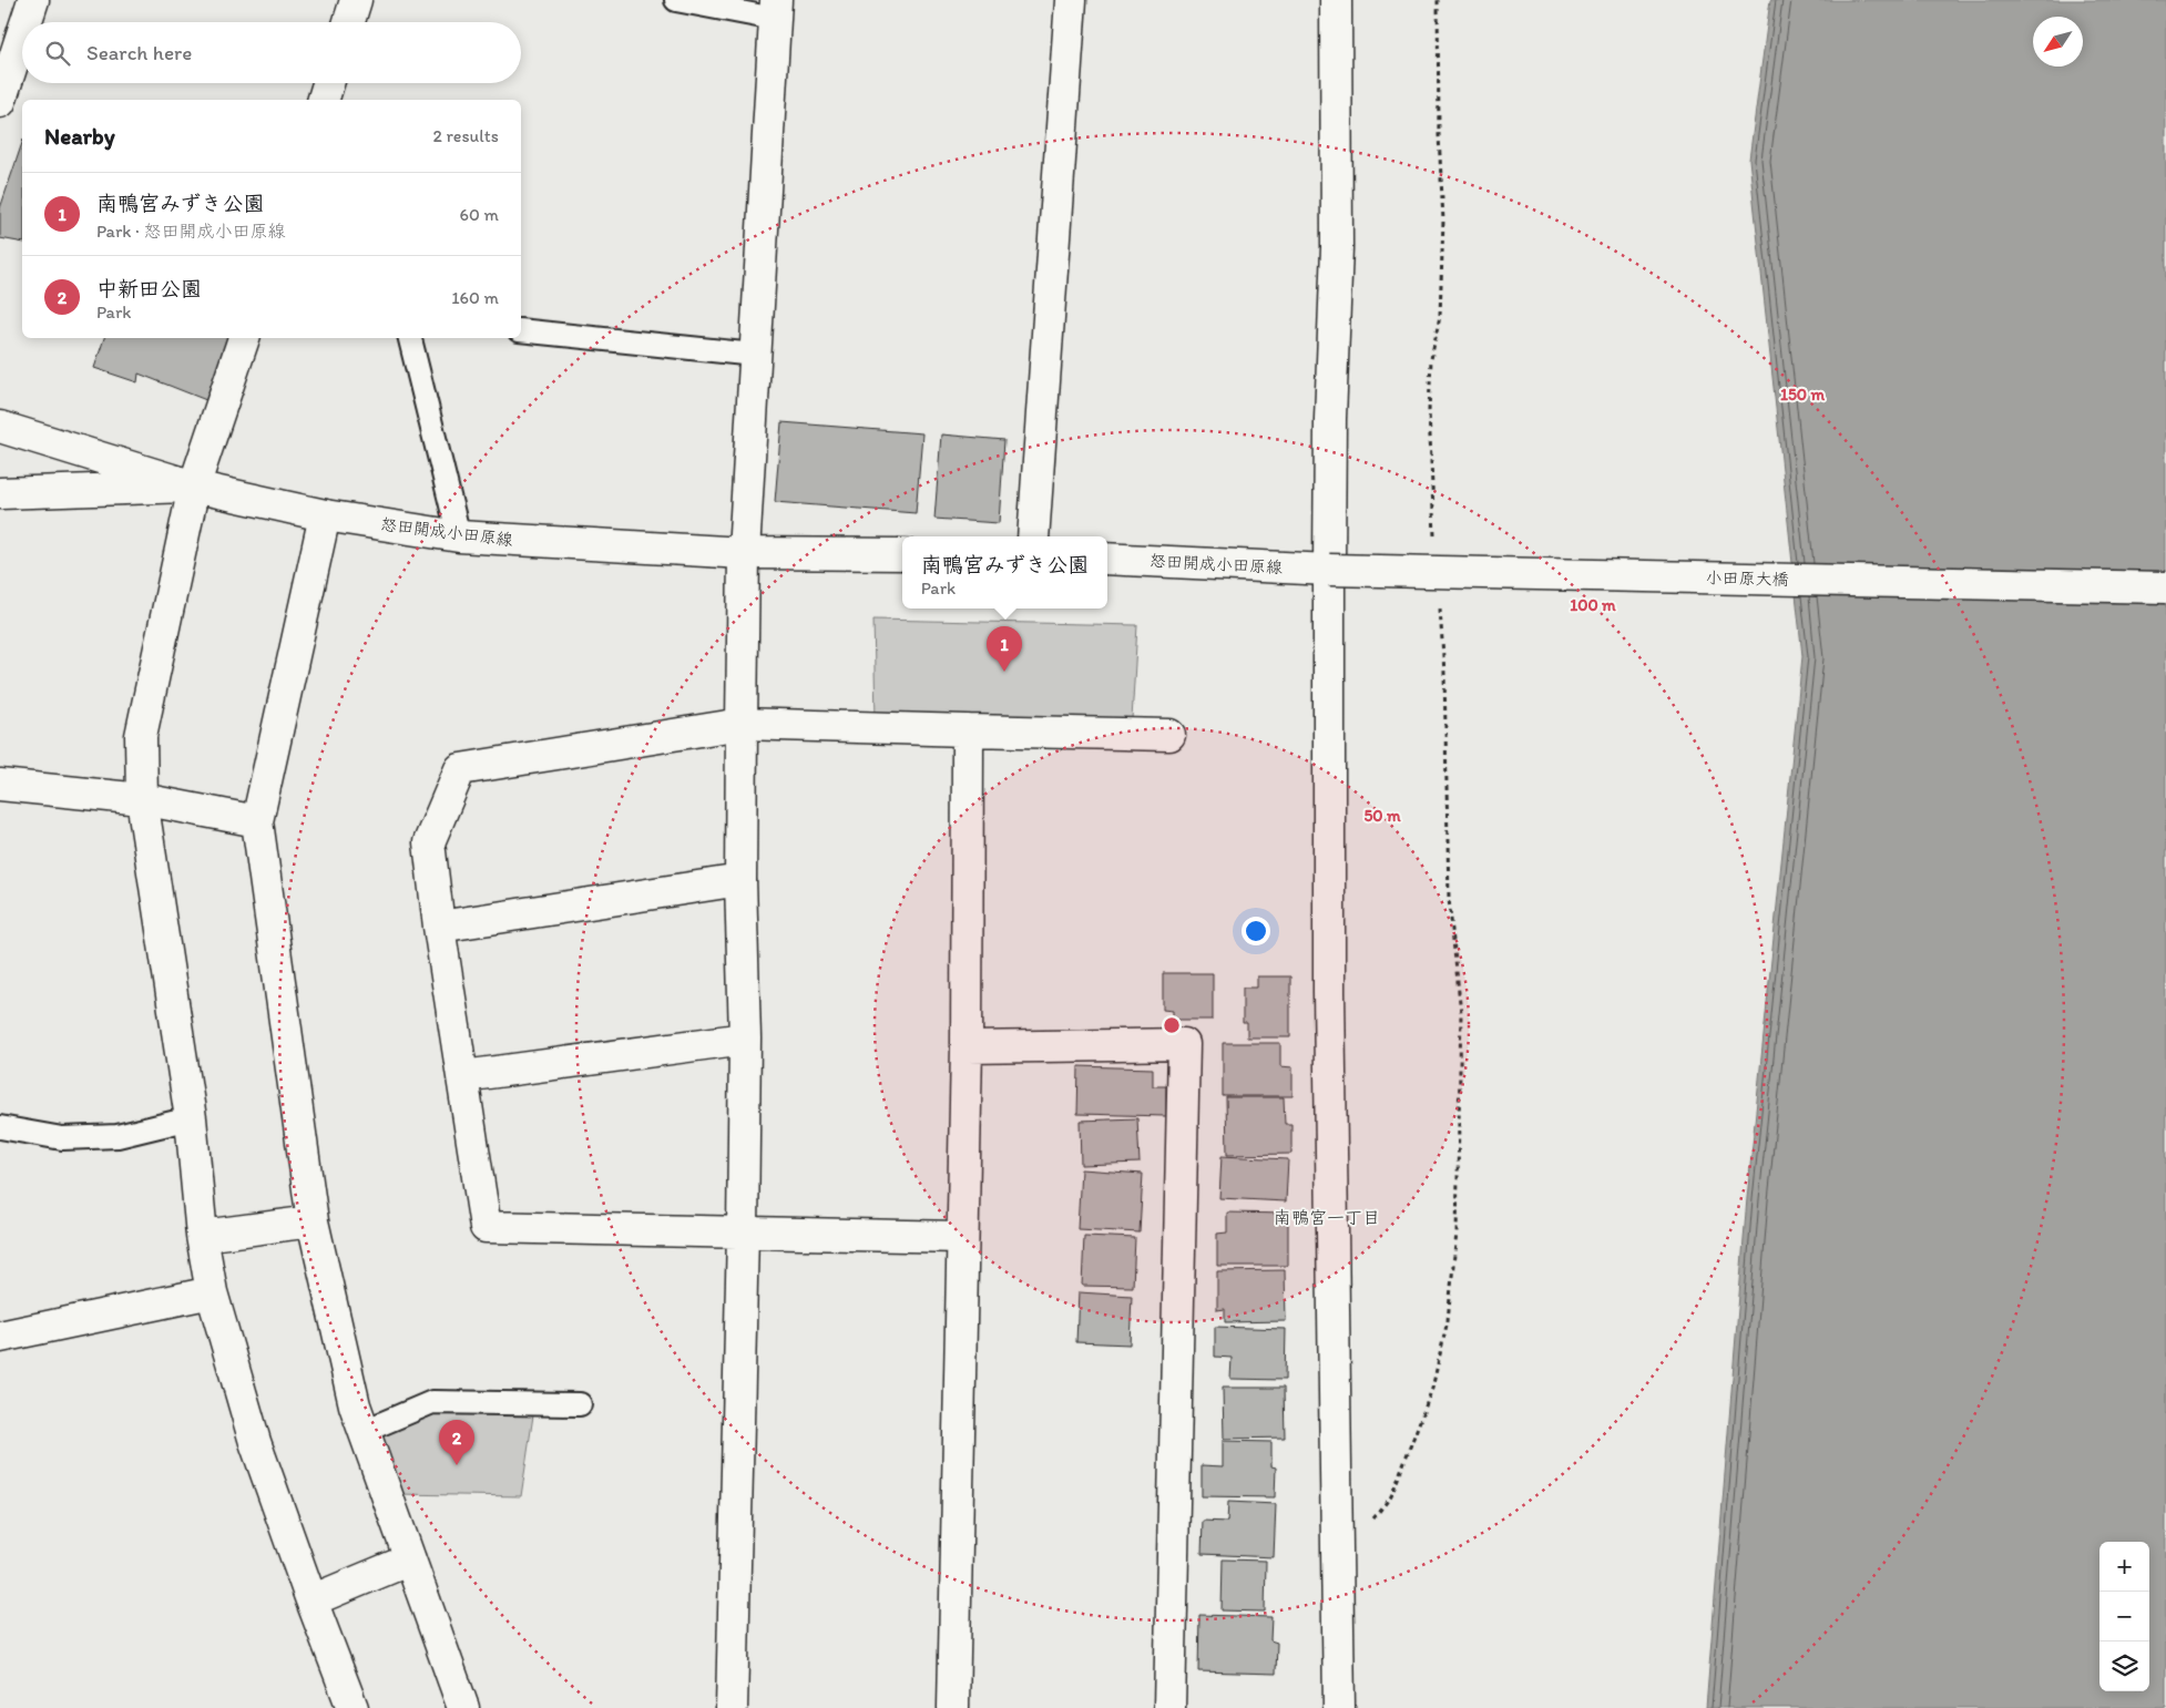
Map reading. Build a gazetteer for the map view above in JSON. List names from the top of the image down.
{
  "streets": {
    "street": ["怒田開成小田原線", "小田原大橋"]
  },
  "crossings": [
    ["怒田開成小田原線", "小田原大橋"]
  ],
  "districts": ["南鴨宮一丁目"],
  "north": "bottom left",
  "page": {
    "search": "Search here",
    "heading": ["Nearby", "2 results"],
    "list": [
      {
        "mark": "1",
        "name": "南鴨宮みずき公園",
        "note": "Park · 怒田開成小田原線",
        "value": "60 m"
      },
      {
        "mark": "2",
        "name": "中新田公園",
        "note": "Park",
        "value": "160 m"
      }
    ],
    "popup": ["南鴨宮みずき公園", "Park"],
    "pins": ["1", "2"],
    "map_buttons": ["+", "−"]
  },
  "rings": ["150 m", "100 m", "50 m"]
}
